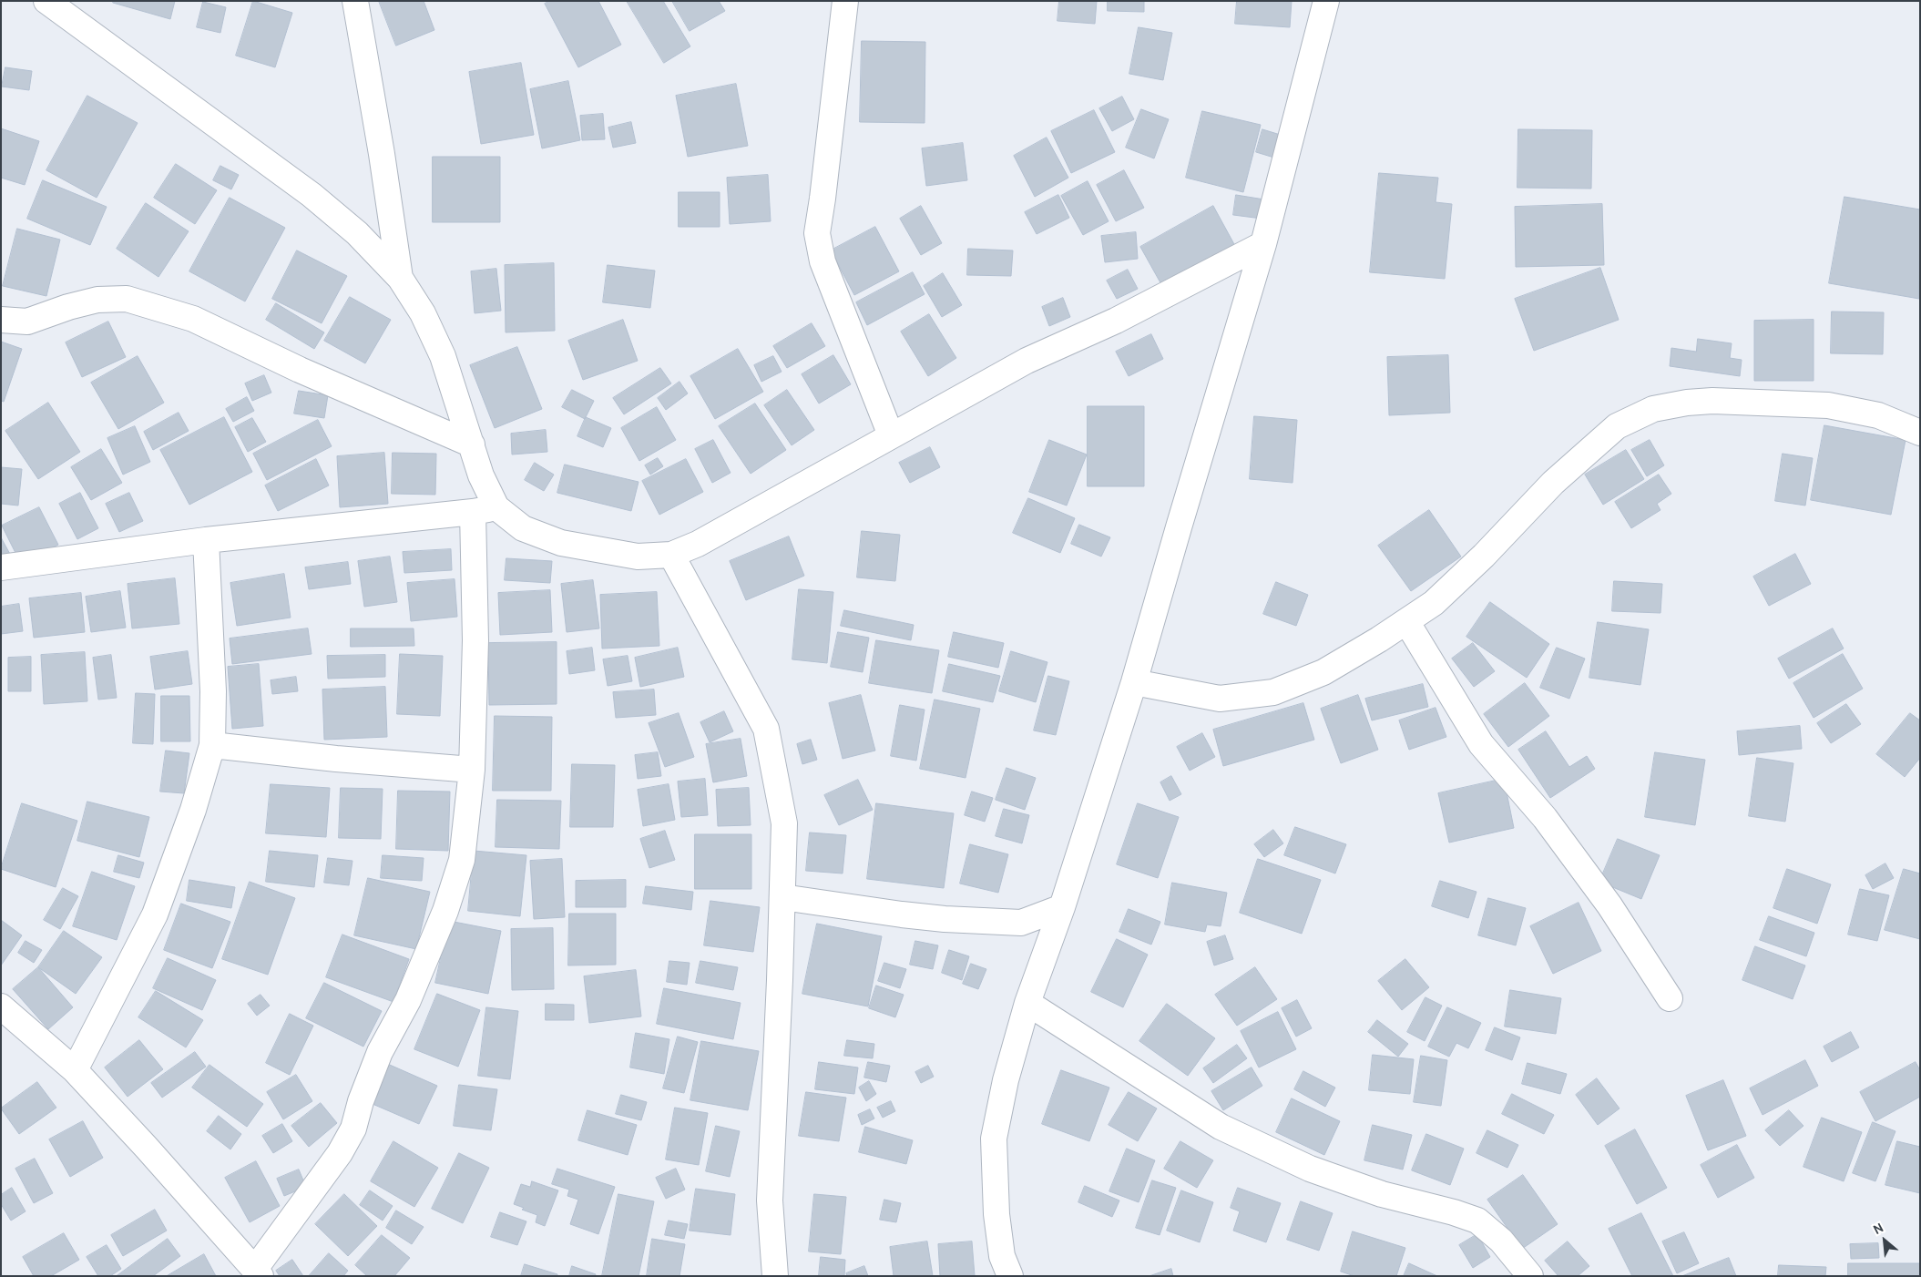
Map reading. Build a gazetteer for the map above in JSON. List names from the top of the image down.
{
  "north": "top left"
}
